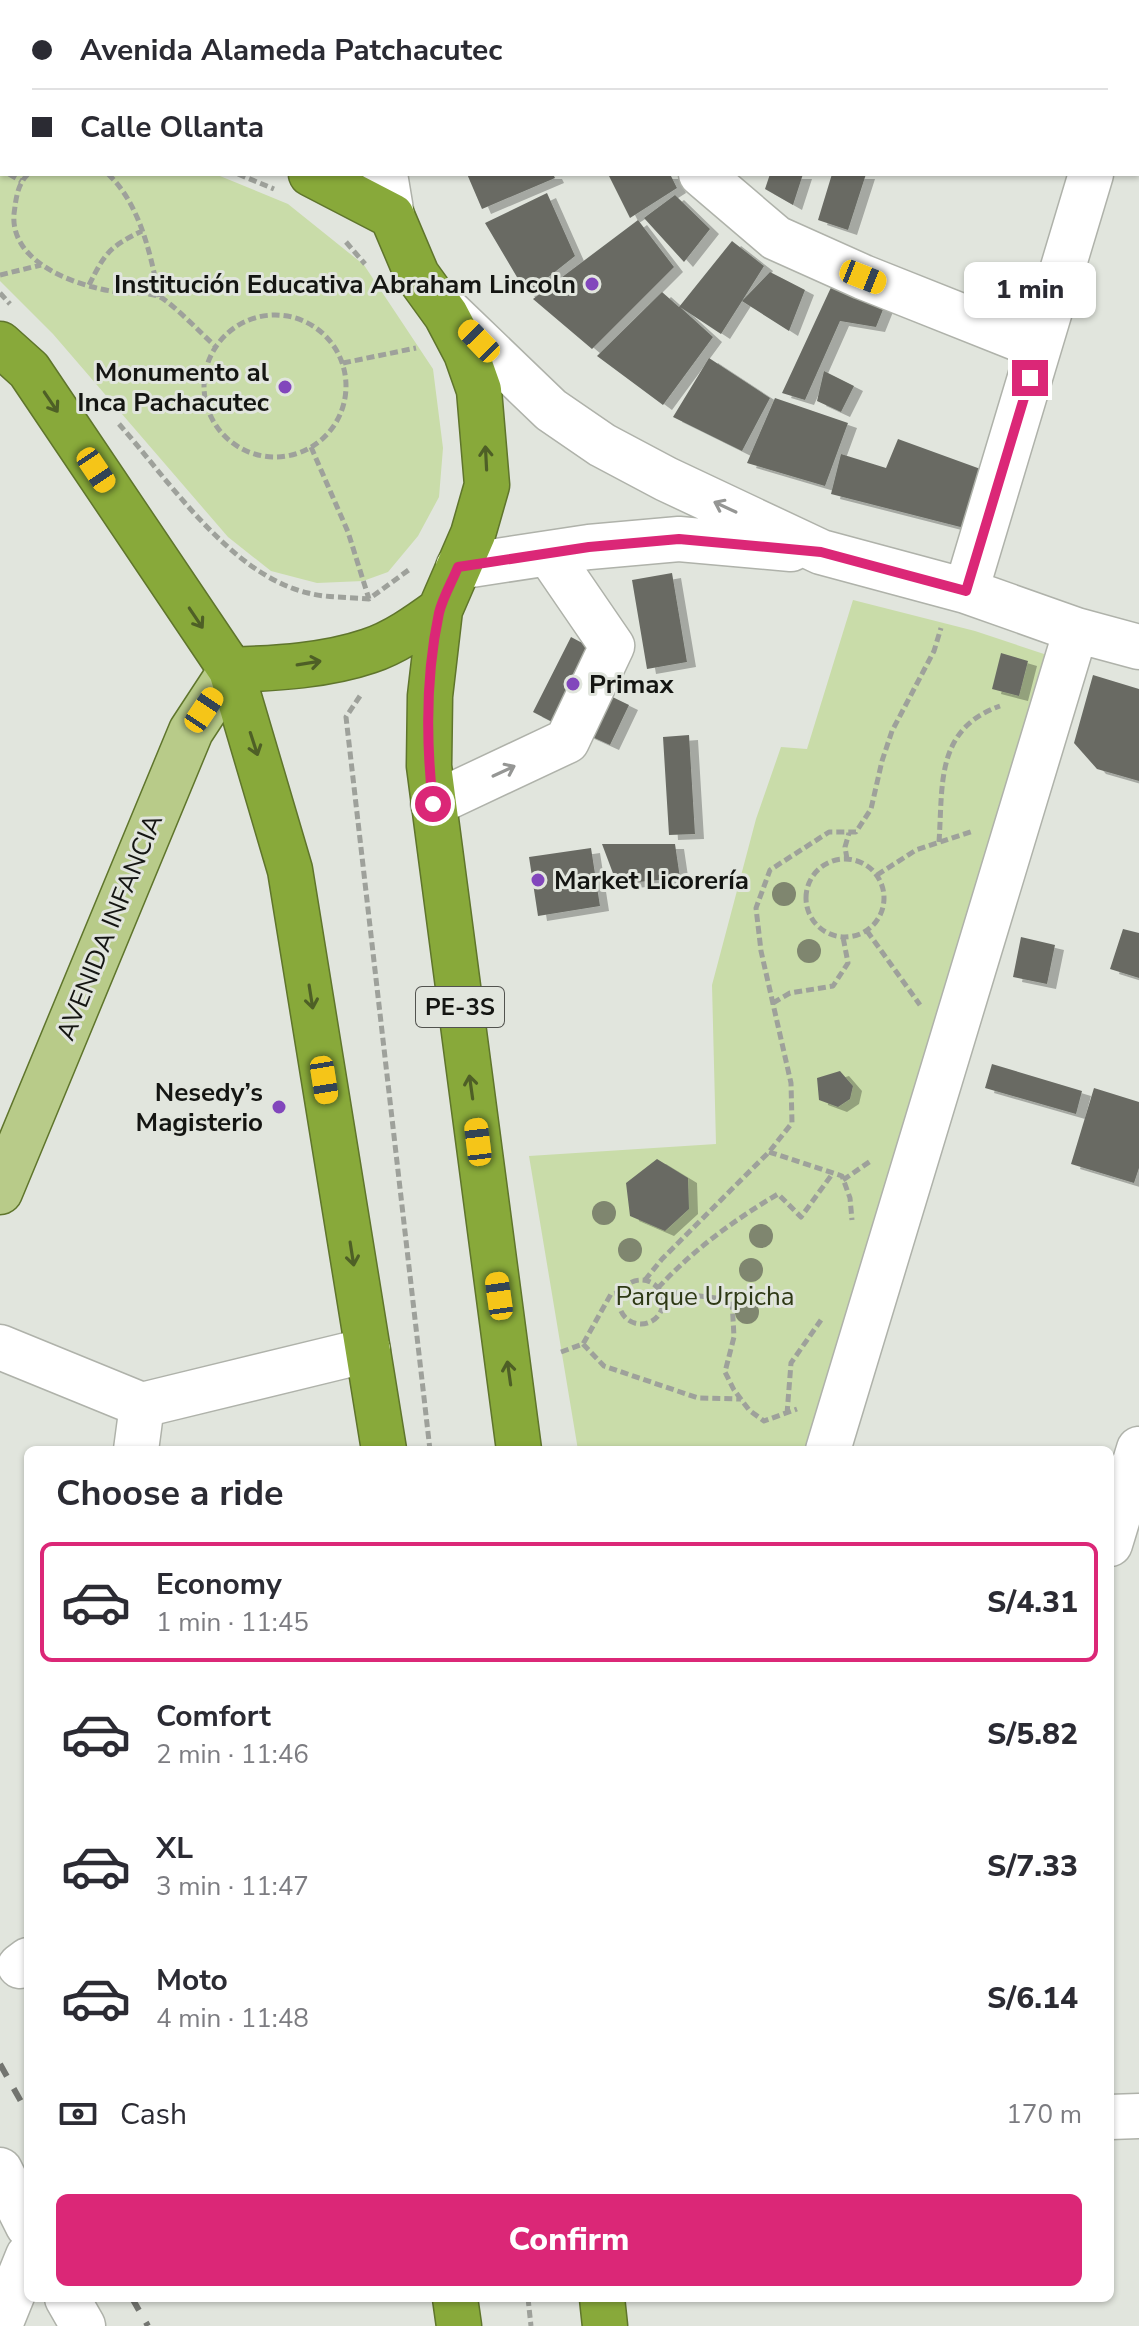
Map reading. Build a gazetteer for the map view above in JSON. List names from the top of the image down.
{
  "streets": {
    "highway": ["PE-3S"],
    "main road": ["AVENIDA INFANCIA"]
  },
  "parks": ["Parque Urpicha"],
  "places": [
    "Institución Educativa Abraham Lincoln",
    "Monumento al Inca Pachacutec",
    "Primax",
    "Market Licorería",
    "Nesedy’s Magisterio"
  ],
  "page": {
    "banner": ["Avenida Alameda Patchacutec", "Calle Ollanta"],
    "bubble": "1 min",
    "heading": "Choose a ride",
    "list": [
      {
        "name": "Economy",
        "note": "1 min · 11:45",
        "value": "S/4.31"
      },
      {
        "name": "Comfort",
        "note": "2 min · 11:46",
        "value": "S/5.82"
      },
      {
        "name": "XL",
        "note": "3 min · 11:47",
        "value": "S/7.33"
      },
      {
        "name": "Moto",
        "note": "4 min · 11:48",
        "value": "S/6.14"
      }
    ],
    "pay": ["Cash", "170 m"],
    "buttons": "Confirm"
  }
}
